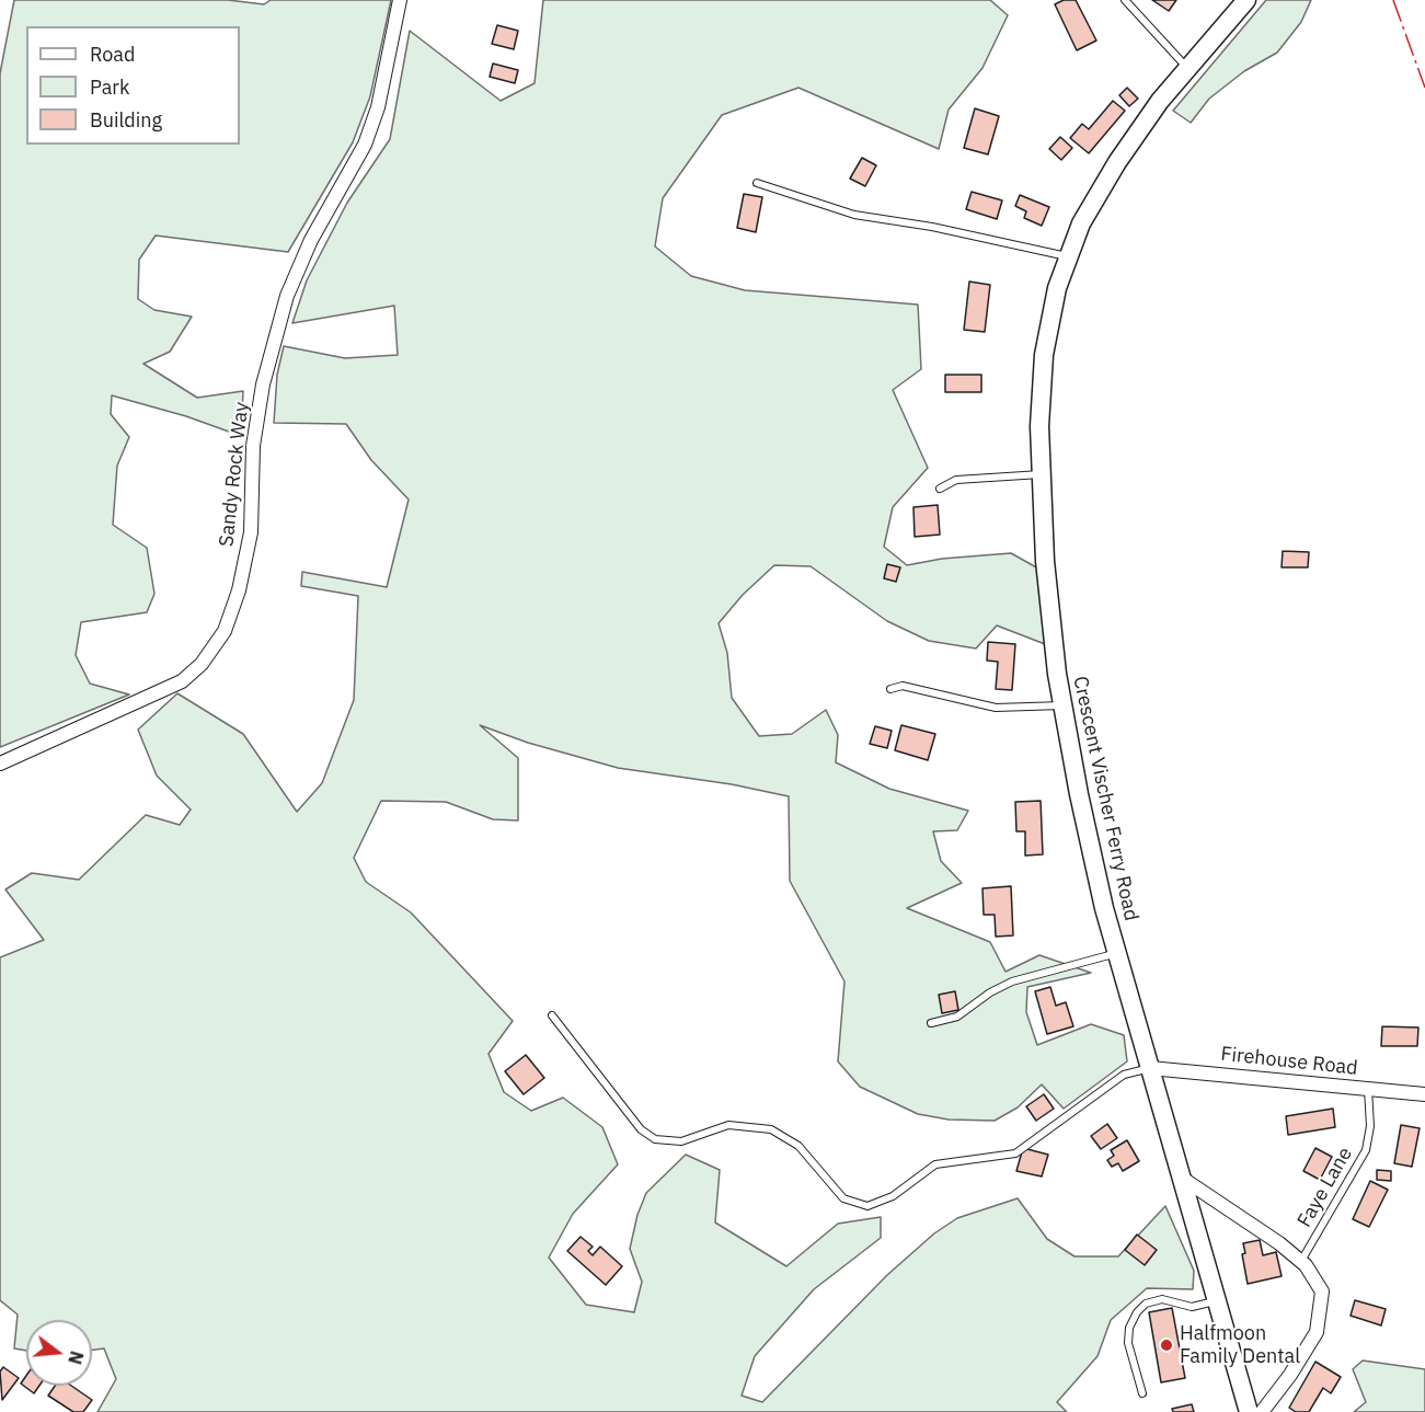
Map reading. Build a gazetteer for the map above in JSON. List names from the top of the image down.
{
  "streets": {
    "main road": ["Crescent Vischer Ferry Road"],
    "street": ["Sandy Rock Way", "Firehouse Road"],
    "lane": ["Faye Lane"]
  },
  "crossings": [
    ["Crescent Vischer Ferry Road", "Firehouse Road"],
    ["Firehouse Road", "Faye Lane"]
  ],
  "places": ["Halfmoon Family Dental"],
  "legend": ["Road", "Park", "Building"],
  "north": "right"
}
